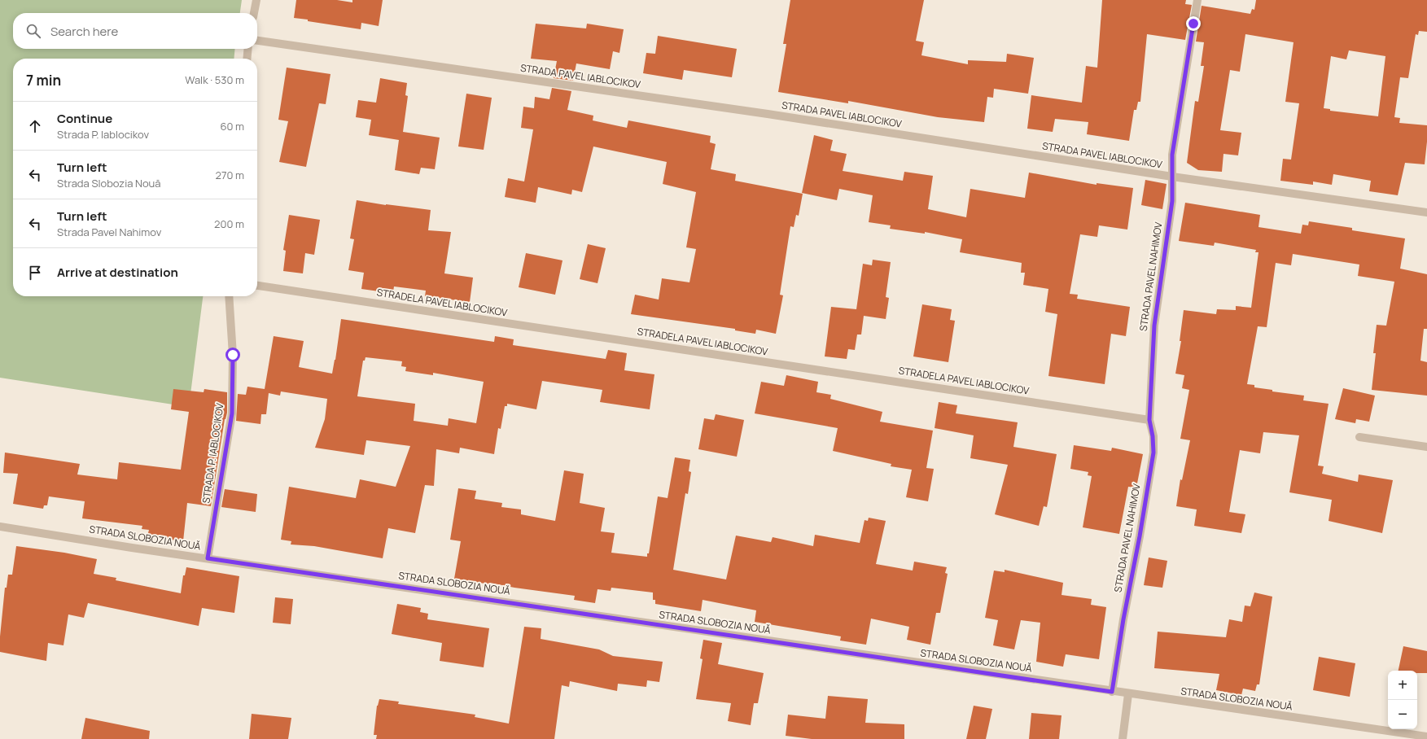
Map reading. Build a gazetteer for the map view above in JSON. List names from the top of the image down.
{
  "streets": {
    "street": [
      "STRADA PAVEL IABLOCIKOV",
      "STRADA PAVEL NAHIMOV",
      "STRADELA PAVEL IABLOCIKOV",
      "STRADA P. IABLOCIKOV",
      "STRADA SLOBOZIA NOUĂ"
    ]
  },
  "crossings": [
    ["STRADA PAVEL IABLOCIKOV", "STRADA PAVEL NAHIMOV"],
    ["STRADA PAVEL NAHIMOV", "STRADELA PAVEL IABLOCIKOV"],
    ["STRADA PAVEL NAHIMOV", "STRADA SLOBOZIA NOUĂ"],
    ["STRADA P. IABLOCIKOV", "STRADA SLOBOZIA NOUĂ"]
  ],
  "page": {
    "search": "Search here",
    "heading": ["7 min", "Walk · 530 m"],
    "list": [
      ["Continue", "Strada P. Iablocikov", "60 m"],
      ["Turn left", "Strada Slobozia Nouă", "270 m"],
      ["Turn left", "Strada Pavel Nahimov", "200 m"],
      "Arrive at destination"
    ],
    "map_buttons": ["+", "−"]
  }
}
